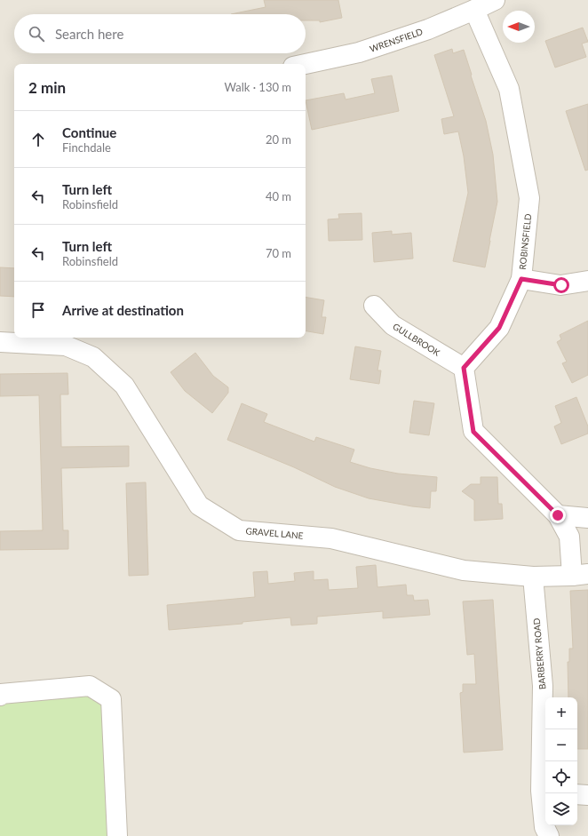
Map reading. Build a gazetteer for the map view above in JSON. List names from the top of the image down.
{
  "streets": {
    "street": [
      "WRENSFIELD",
      "ROBINSFIELD",
      "GULLBROOK",
      "GRAVEL LANE",
      "BARBERRY ROAD"
    ]
  },
  "crossings": [
    ["WRENSFIELD", "ROBINSFIELD"],
    ["ROBINSFIELD", "GULLBROOK"],
    ["GRAVEL LANE", "BARBERRY ROAD"]
  ],
  "north": "left",
  "page": {
    "search": "Search here",
    "heading": ["2 min", "Walk · 130 m"],
    "list": [
      ["Continue", "Finchdale", "20 m"],
      ["Turn left", "Robinsfield", "40 m"],
      ["Turn left", "Robinsfield", "70 m"],
      "Arrive at destination"
    ],
    "map_buttons": ["+", "−"]
  }
}
